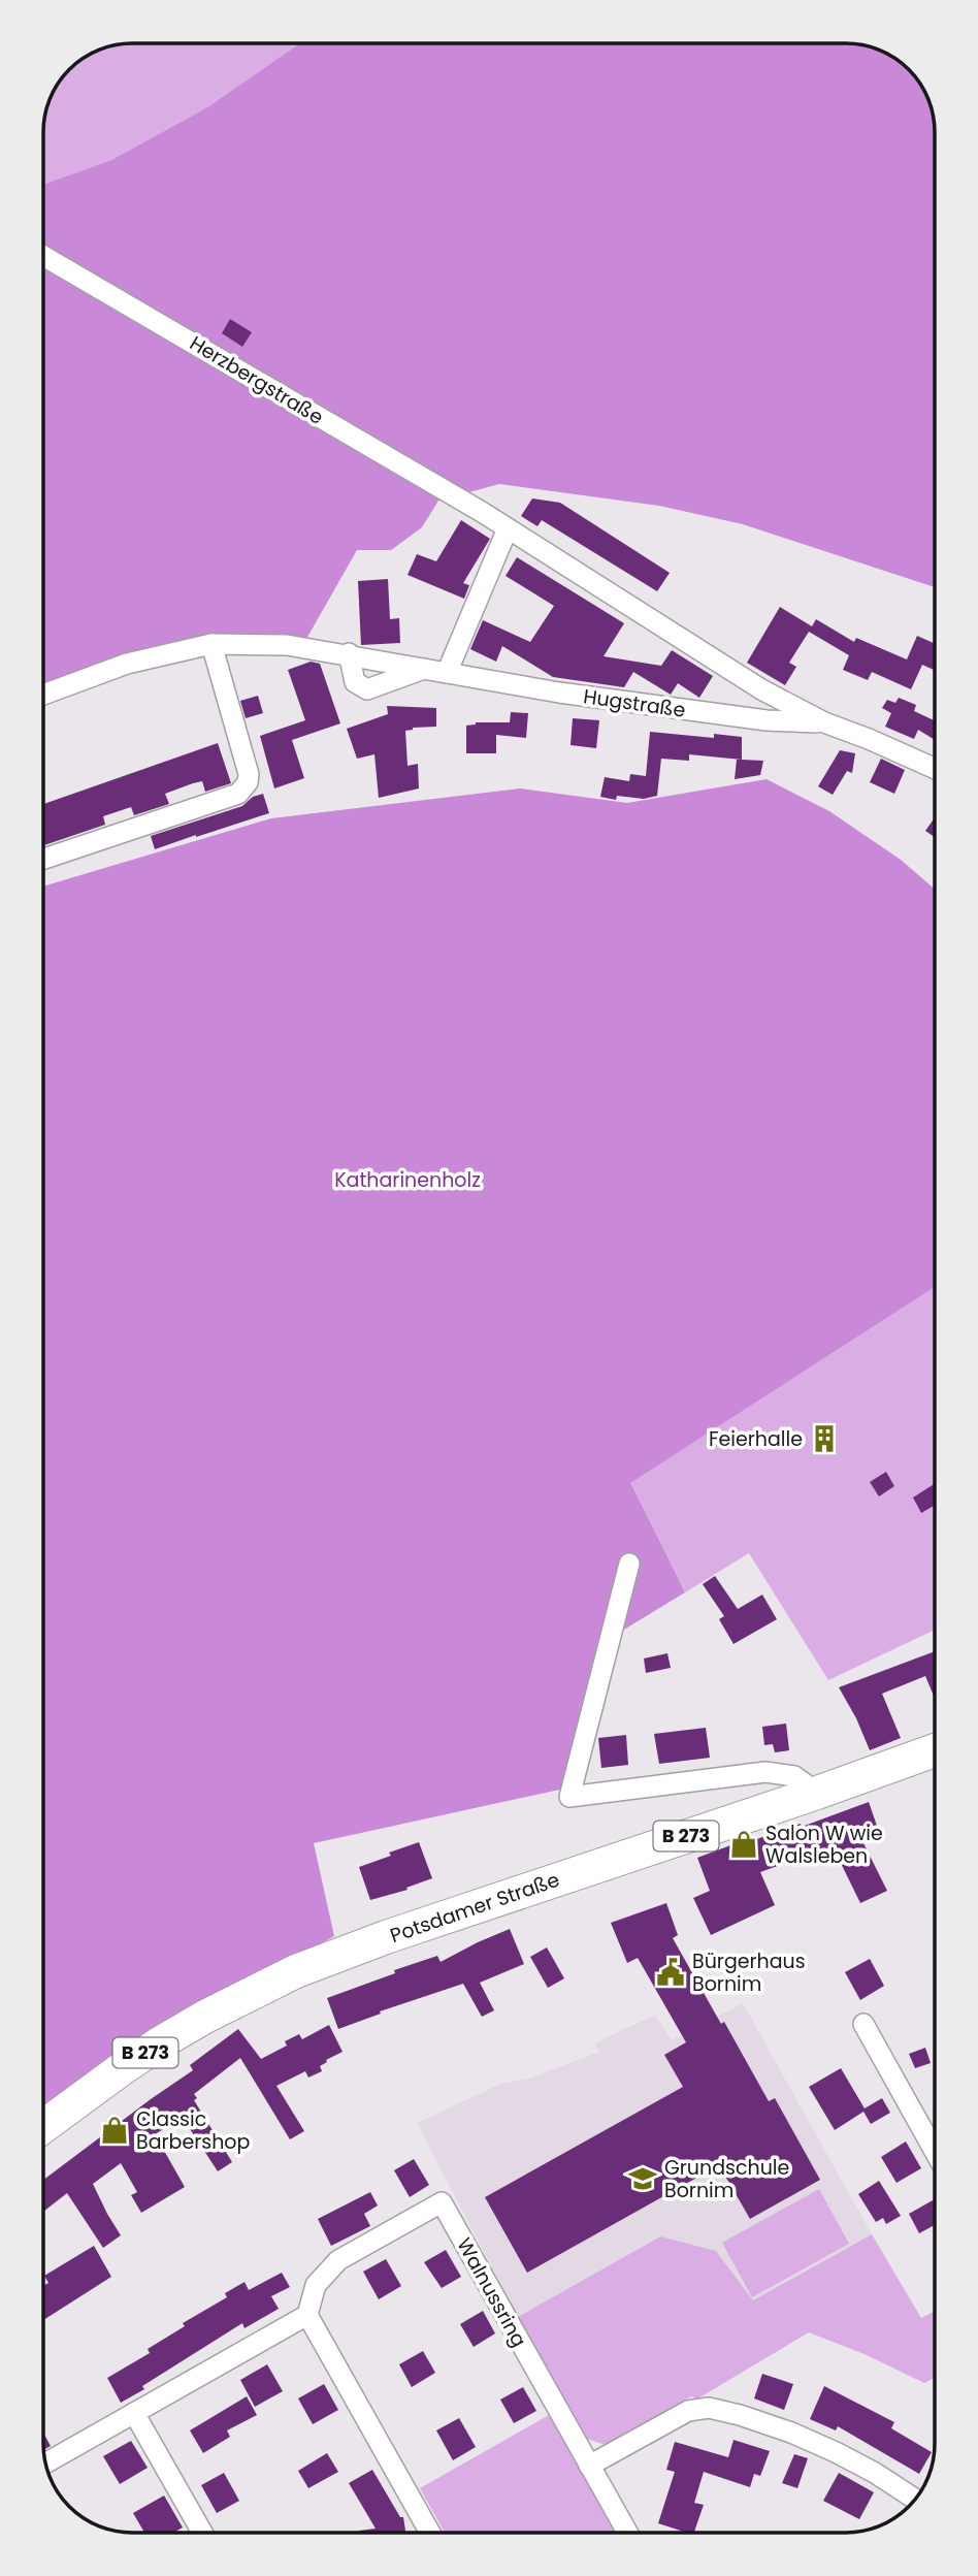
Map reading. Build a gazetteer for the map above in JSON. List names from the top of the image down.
{
  "streets": {
    "main road": ["B 273", "Potsdamer Straße"],
    "street": ["Herzbergstraße", "Hugstraße", "Walnussring"]
  },
  "crossings": [
    ["Herzbergstraße", "Hugstraße"]
  ],
  "parks": ["Katharinenholz"],
  "places": {
    "building": ["Feierhalle"],
    "shop": ["Salon W wie Walsleben", "Classic Barbershop"],
    "public building": ["Bürgerhaus Bornim"],
    "school or university": ["Grundschule Bornim"]
  }
}
